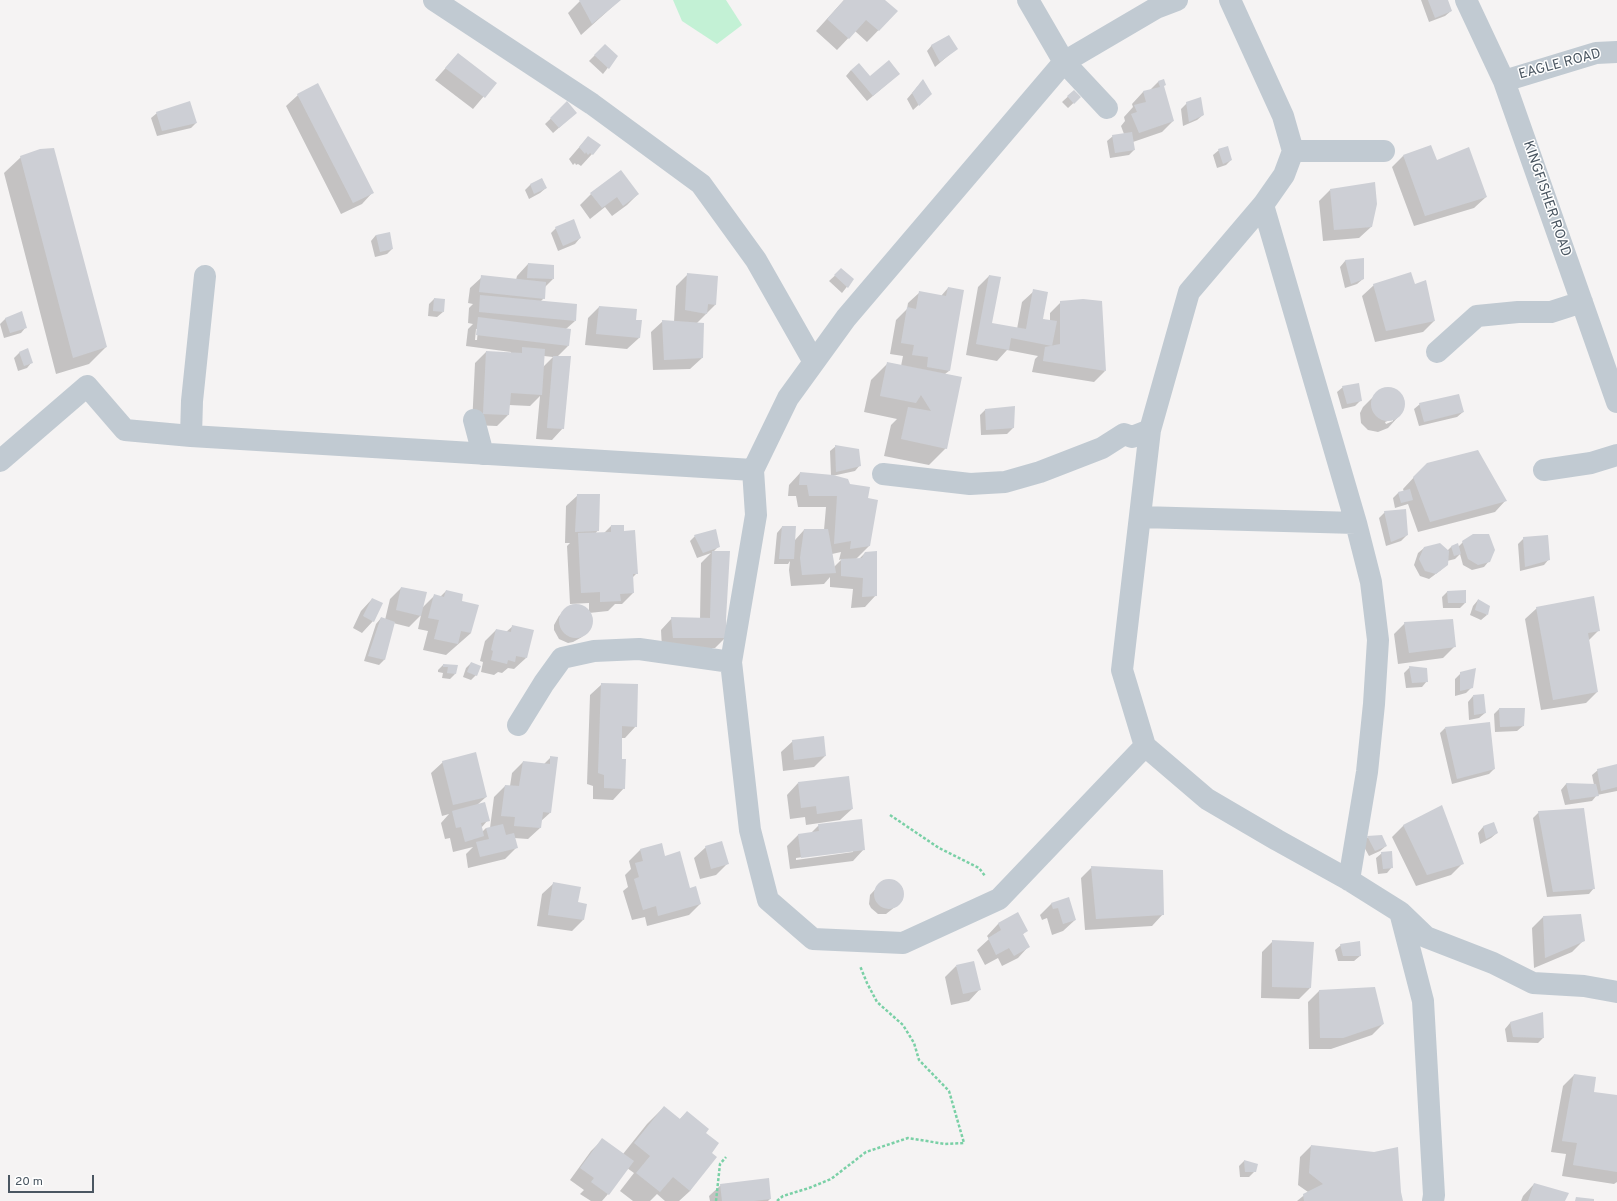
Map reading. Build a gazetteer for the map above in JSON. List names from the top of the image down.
{
  "streets": {
    "street": ["EAGLE ROAD", "KINGFISHER ROAD"]
  },
  "crossings": [
    ["EAGLE ROAD", "KINGFISHER ROAD"]
  ],
  "scale_bar": "20 m"
}
